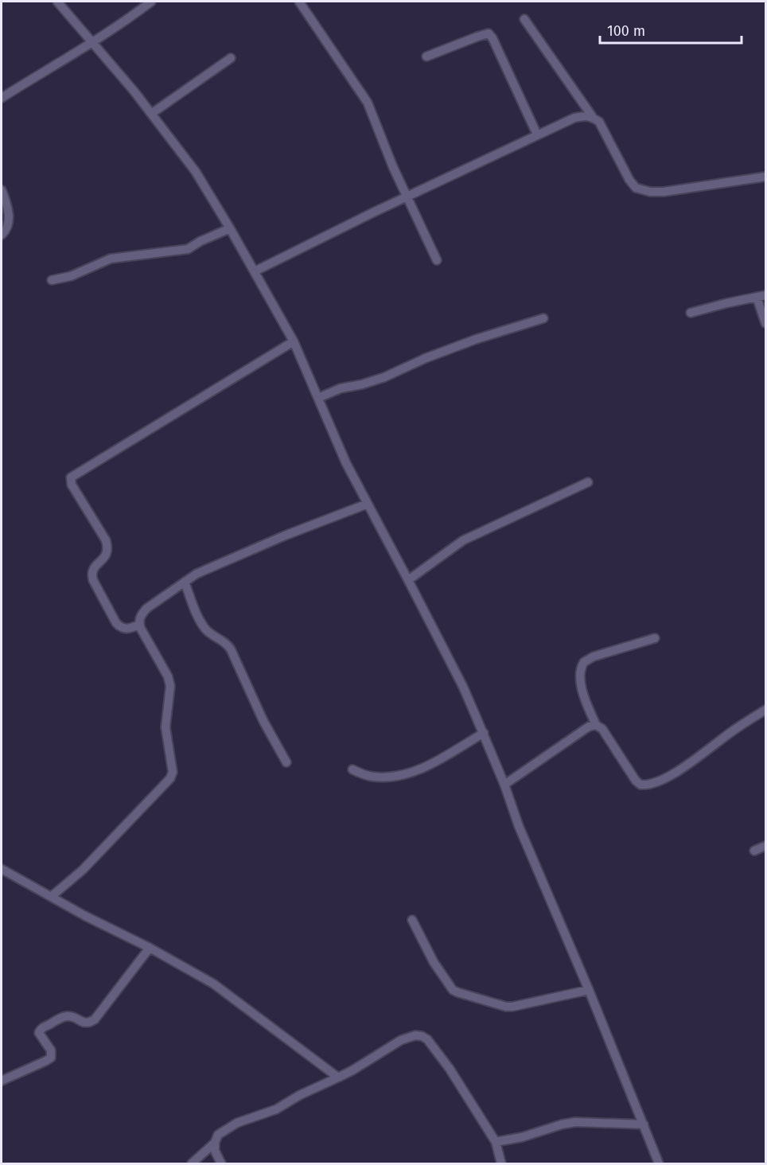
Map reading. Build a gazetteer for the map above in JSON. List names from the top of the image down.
{
  "scale_bar": "100 m"
}
